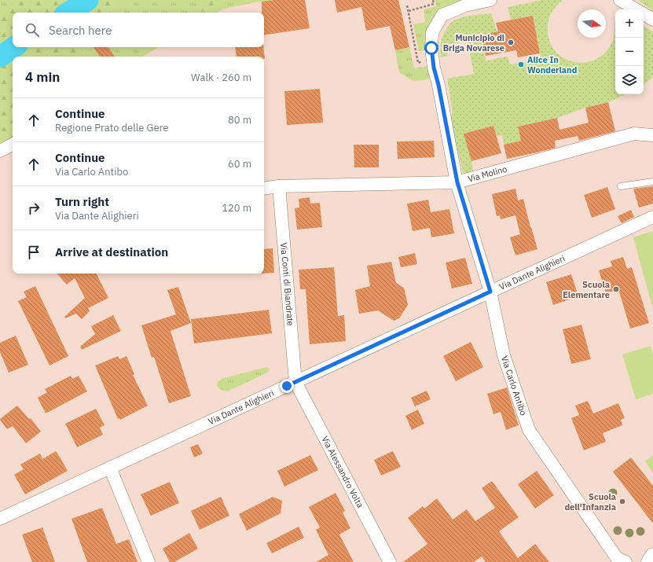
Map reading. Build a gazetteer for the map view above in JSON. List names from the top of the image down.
{
  "streets": {
    "street": [
      "Via Molino",
      "Via Dante Alighieri",
      "Via Conti di Biandrate",
      "Via Carlo Antibo",
      "Via Alessandro Volta"
    ]
  },
  "crossings": [
    ["Via Molino", "Via Conti di Biandrate"],
    ["Via Molino", "Via Carlo Antibo"],
    ["Via Dante Alighieri", "Via Conti di Biandrate"],
    ["Via Dante Alighieri", "Via Carlo Antibo"],
    ["Via Dante Alighieri", "Via Alessandro Volta"],
    ["Via Conti di Biandrate", "Via Alessandro Volta"]
  ],
  "places": [
    "Municipio di Briga Novarese",
    "Alice In Wonderland",
    "Scuola Elementare",
    "Scuola dell'Infanzia"
  ],
  "north": "right",
  "page": {
    "map_buttons": ["+", "−"],
    "search": "Search here",
    "heading": ["4 min", "Walk · 260 m"],
    "list": [
      ["Continue", "Regione Prato delle Gere", "80 m"],
      ["Continue", "Via Carlo Antibo", "60 m"],
      ["Turn right", "Via Dante Alighieri", "120 m"],
      "Arrive at destination"
    ]
  }
}
